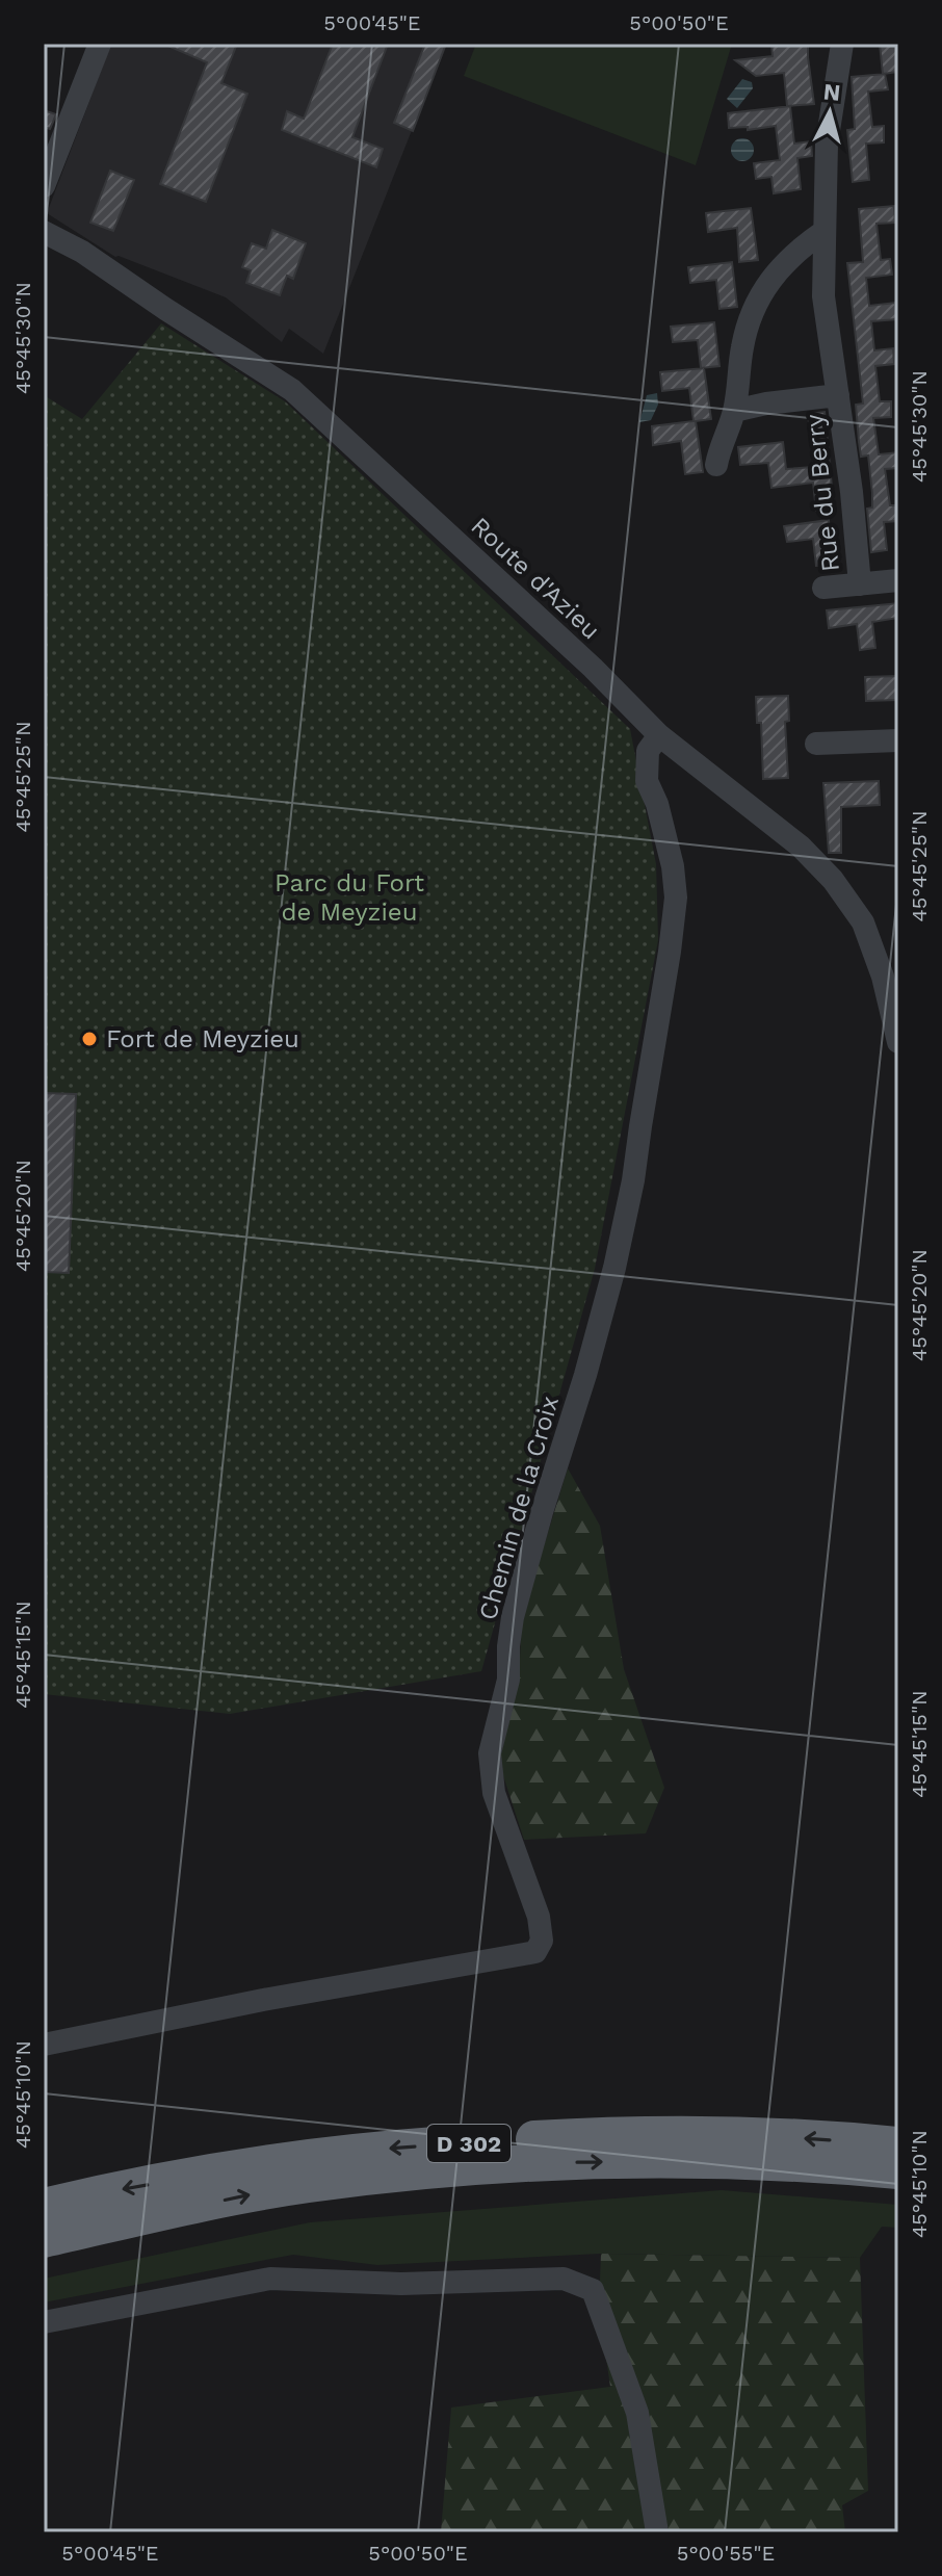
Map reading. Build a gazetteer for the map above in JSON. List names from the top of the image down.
{
  "streets": {
    "highway": ["D 302"],
    "street": ["Rue du Berry", "Route d'Azieu", "Chemin de la Croix"]
  },
  "crossings": [
    ["Route d'Azieu", "Chemin de la Croix"]
  ],
  "parks": ["Parc du Fort de Meyzieu"],
  "places": ["Fort de Meyzieu"],
  "north": "top",
  "coordinates": [
    "5°00'45\"E",
    "5°00'50\"E",
    "45°45'30\"N",
    "45°45'25\"N",
    "45°45'20\"N",
    "45°45'15\"N",
    "45°45'10\"N",
    "5°00'55\"E"
  ]
}
